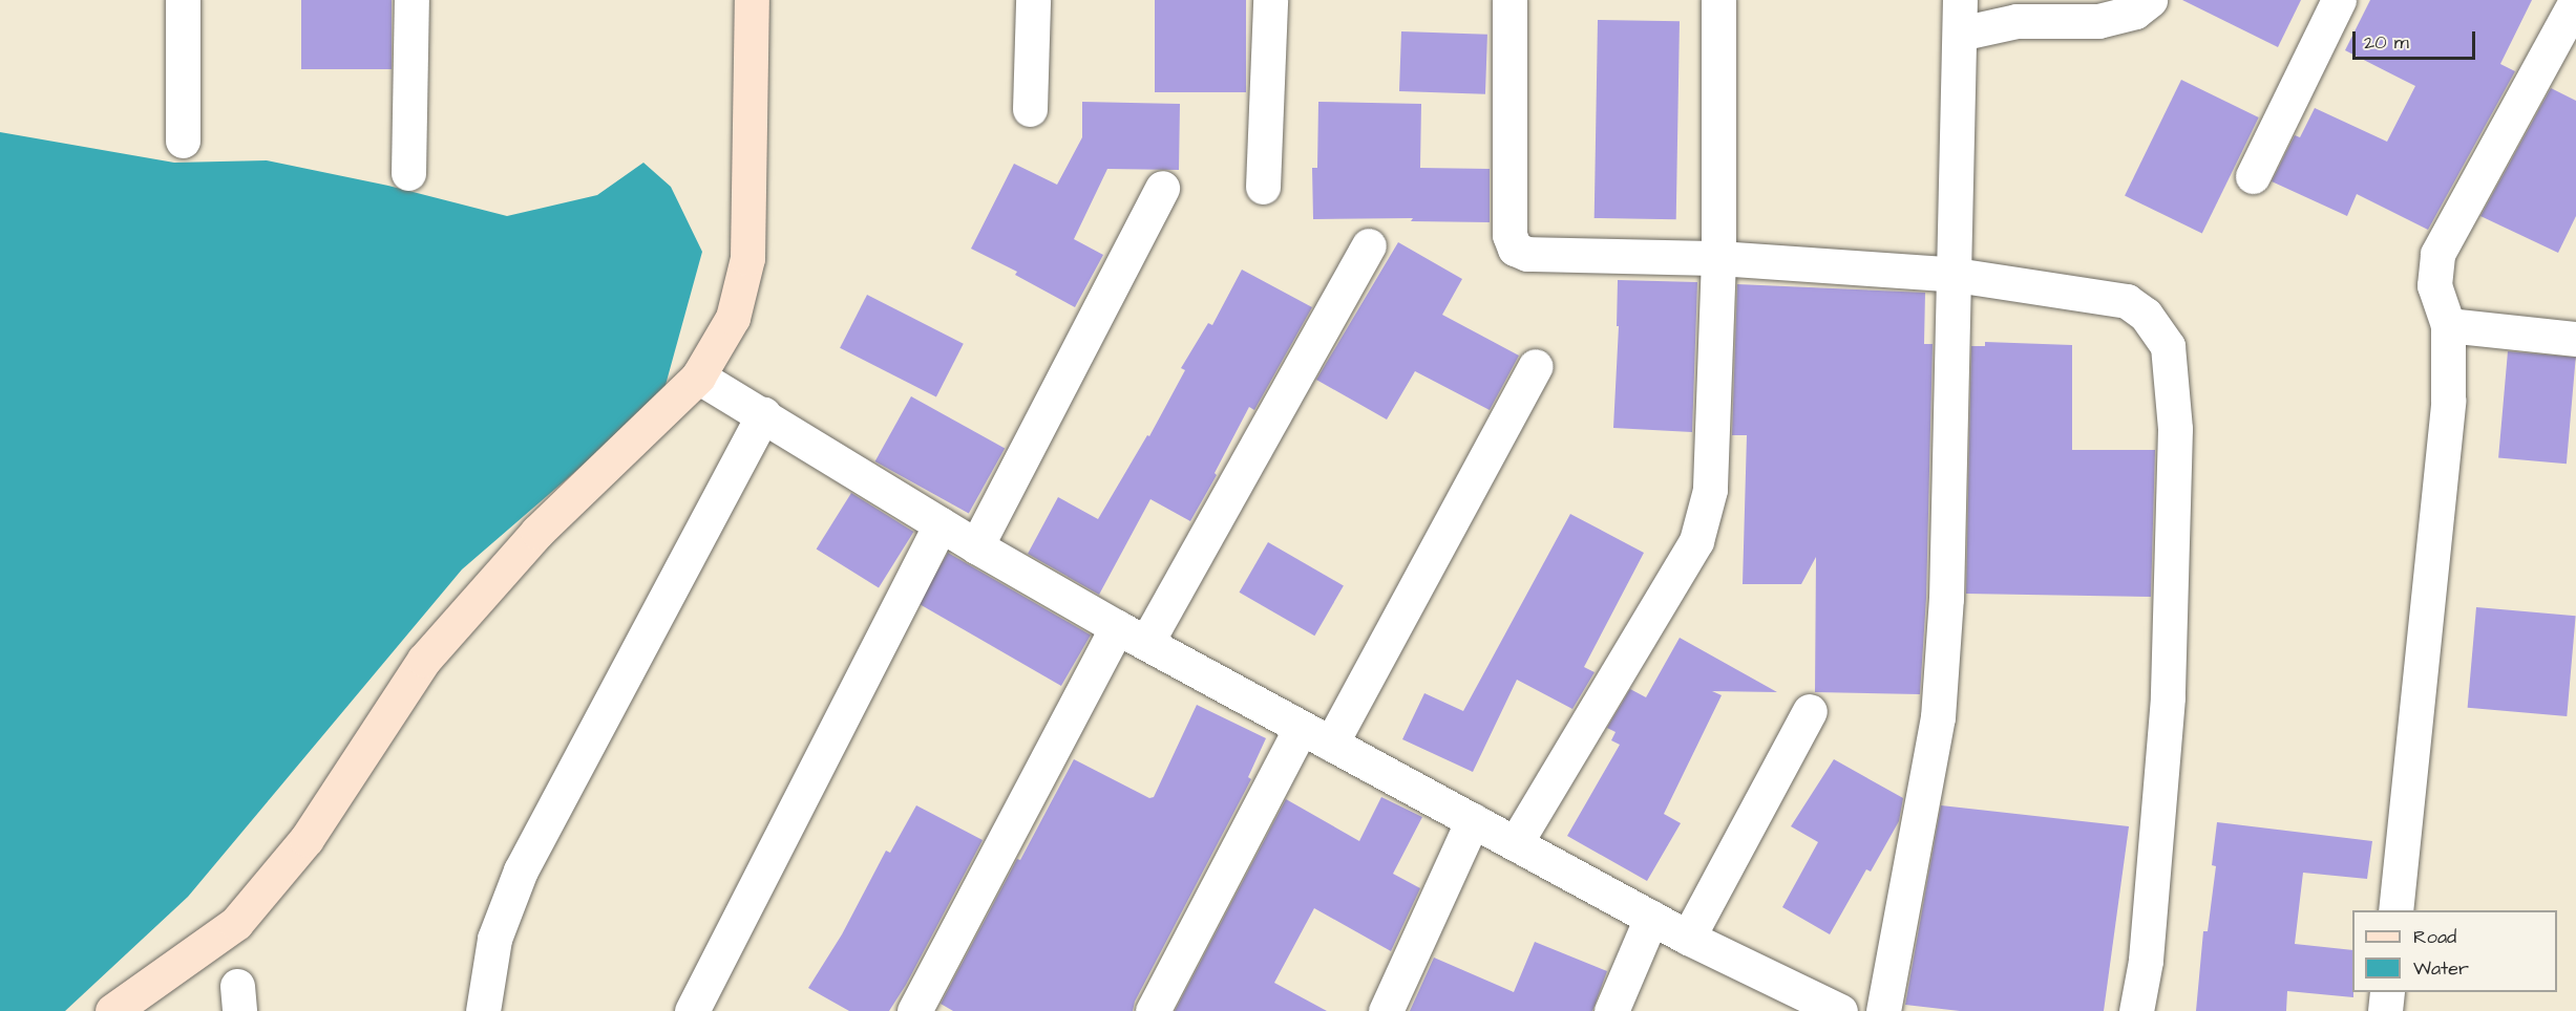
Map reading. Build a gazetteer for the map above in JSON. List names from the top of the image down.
{
  "legend": ["Road", "Water"],
  "scale_bar": "20 m"
}
